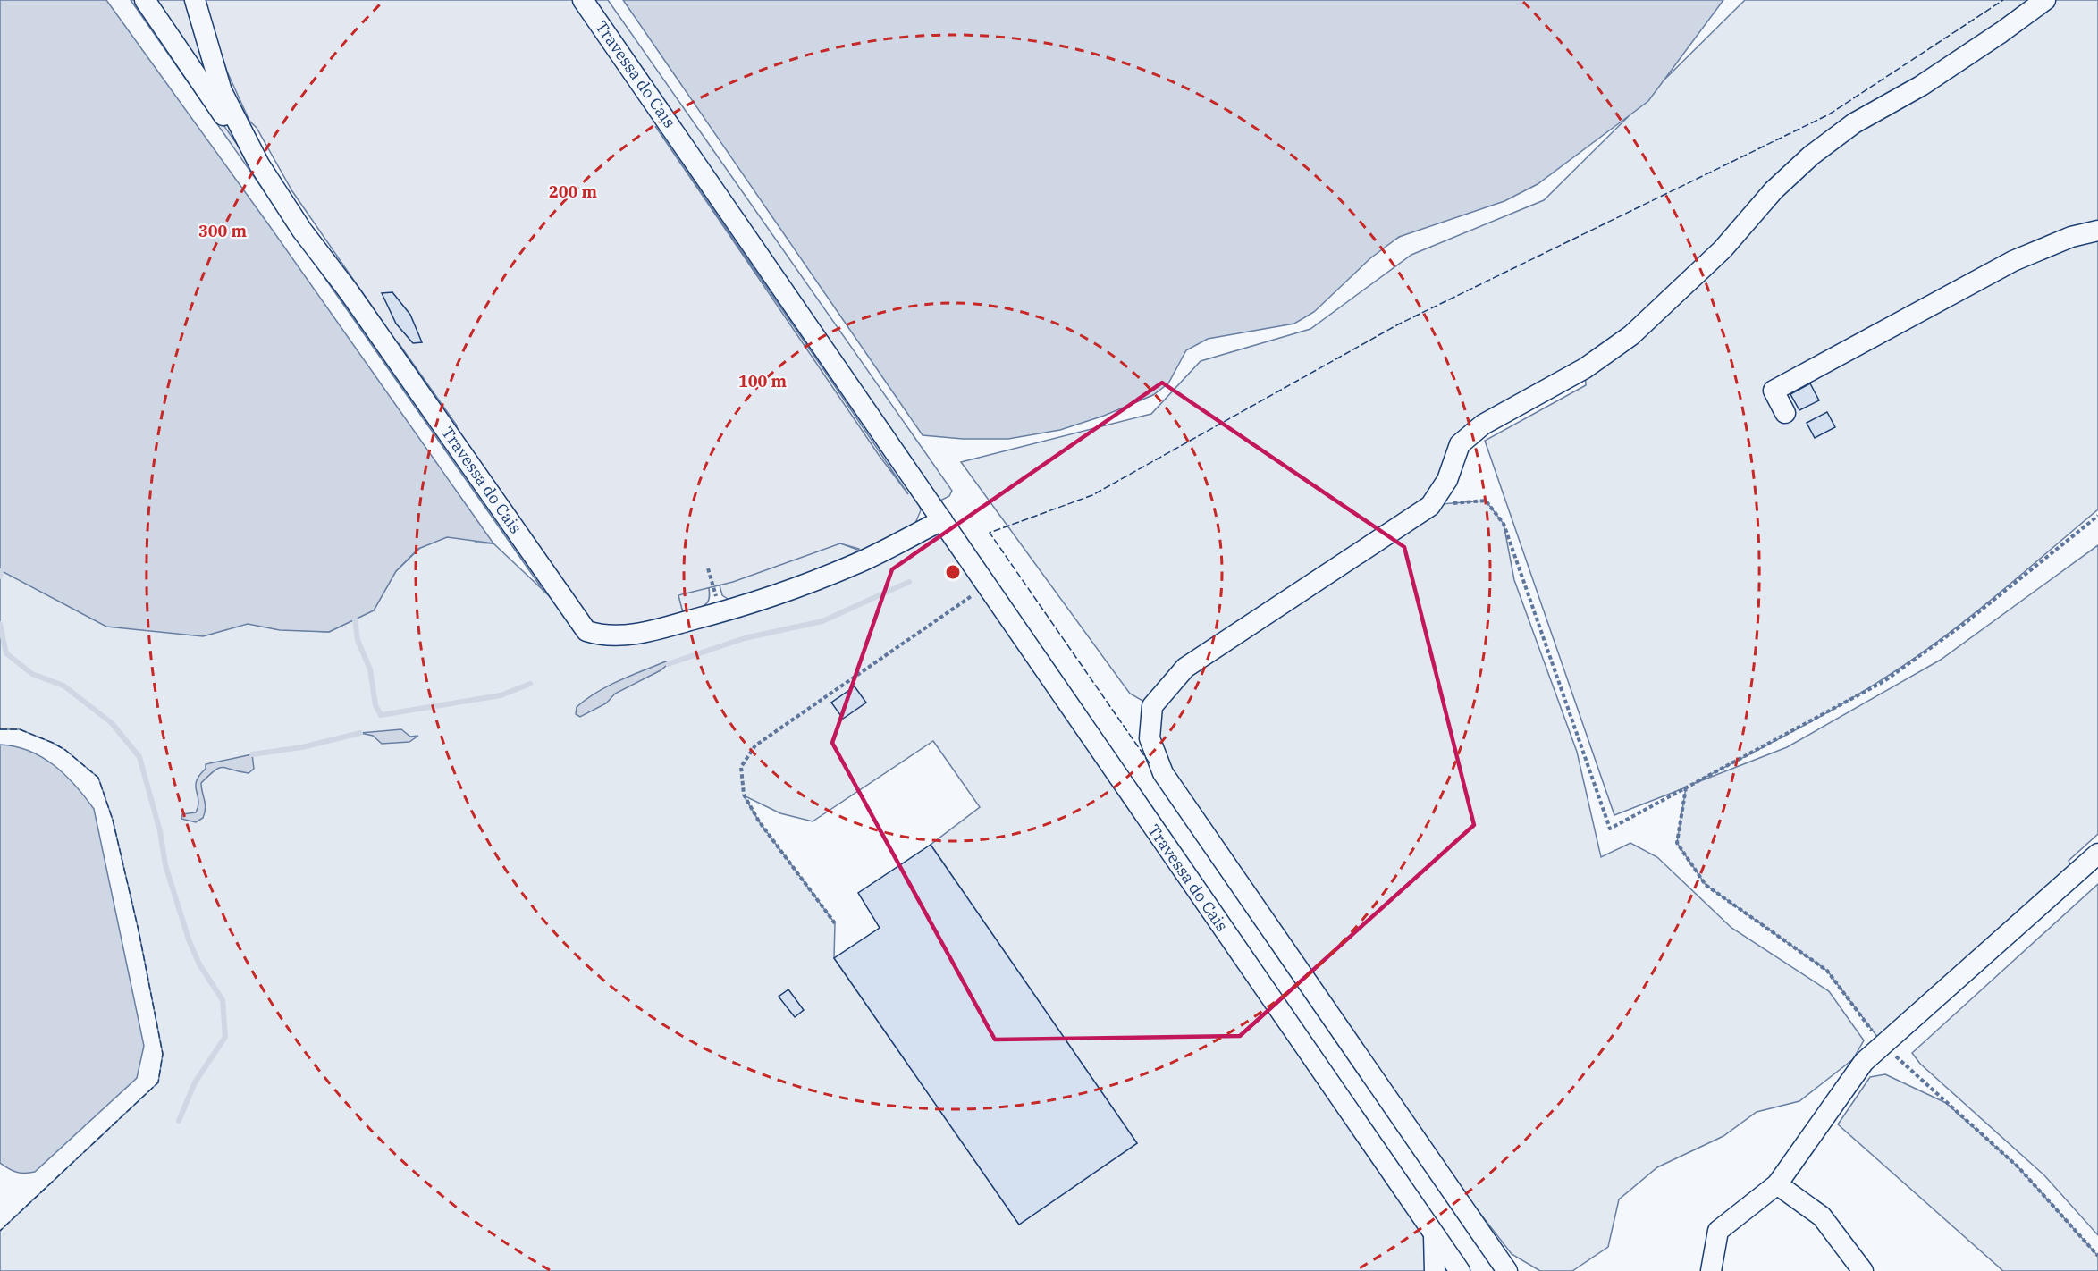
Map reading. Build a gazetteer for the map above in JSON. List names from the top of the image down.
{
  "streets": {
    "street": ["Travessa do Cais"]
  },
  "rings": ["200 m", "300 m", "100 m"]
}
